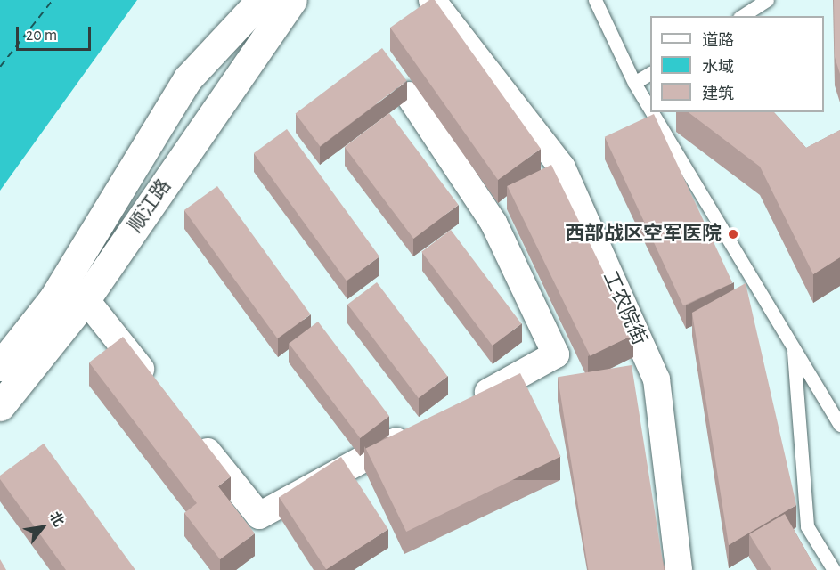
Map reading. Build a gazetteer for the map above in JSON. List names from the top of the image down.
{
  "streets": {
    "main road": ["顺江路"],
    "street": ["工农院街"]
  },
  "places": ["西部战区空军医院"],
  "legend": ["道路", "水域", "建筑"],
  "scale_bar": "20 m",
  "north": "top right"
}
